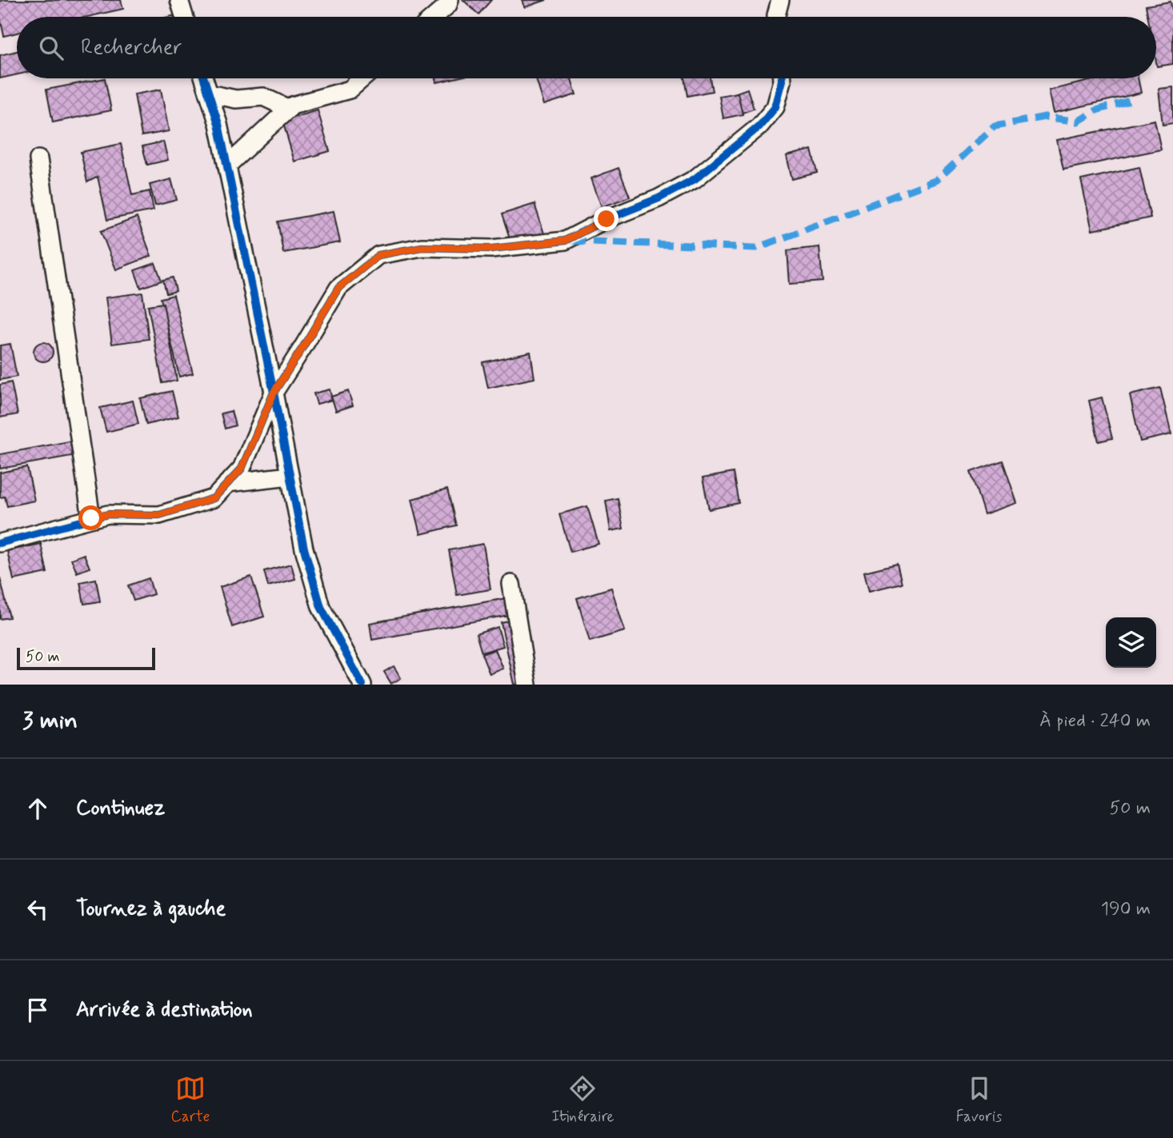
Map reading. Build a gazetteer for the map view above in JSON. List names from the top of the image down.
{
  "scale_bar": "50 m",
  "page": {
    "search": "Rechercher",
    "scale": "50 m",
    "heading": ["3 min", "À pied · 240 m"],
    "list": [
      ["Continuez", "50 m"],
      ["Tournez à gauche", "190 m"],
      "Arrivée à destination"
    ],
    "nav": ["Carte", "Itinéraire", "Favoris"]
  }
}
